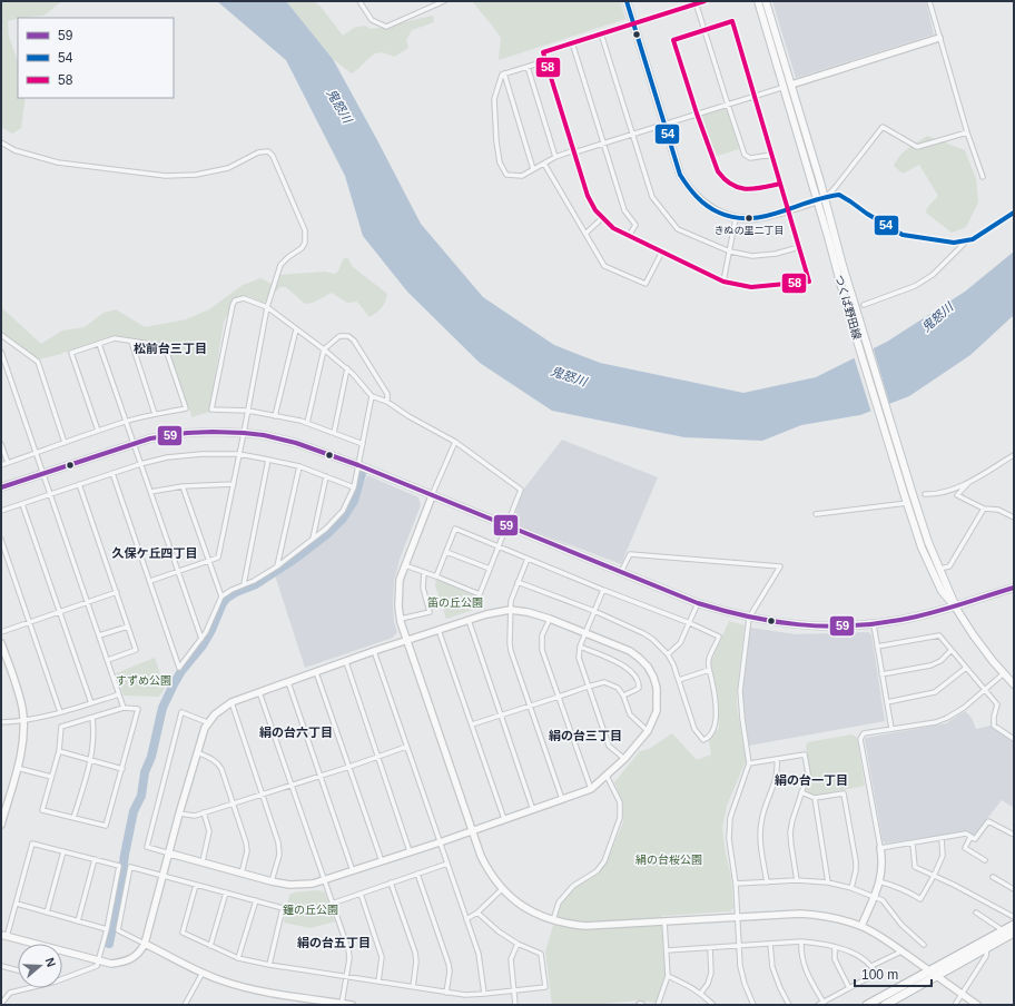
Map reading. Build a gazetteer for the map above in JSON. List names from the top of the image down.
{
  "streets": {
    "main road": ["つくば野田線"]
  },
  "districts": [
    "松前台三丁目",
    "久保ケ丘四丁目",
    "絹の台六丁目",
    "絹の台三丁目",
    "絹の台一丁目",
    "絹の台五丁目"
  ],
  "water": ["鬼怒川"],
  "parks": [
    "笛の丘公園",
    "すずめ公園",
    "絹の台桜公園",
    "鐘の丘公園"
  ],
  "places": ["きぬの里二丁目"],
  "lines": ["transit line 54", "transit line 58", "transit line 59"],
  "legend": ["59", "54", "58"],
  "scale_bar": "100 m",
  "north": "right"
}
